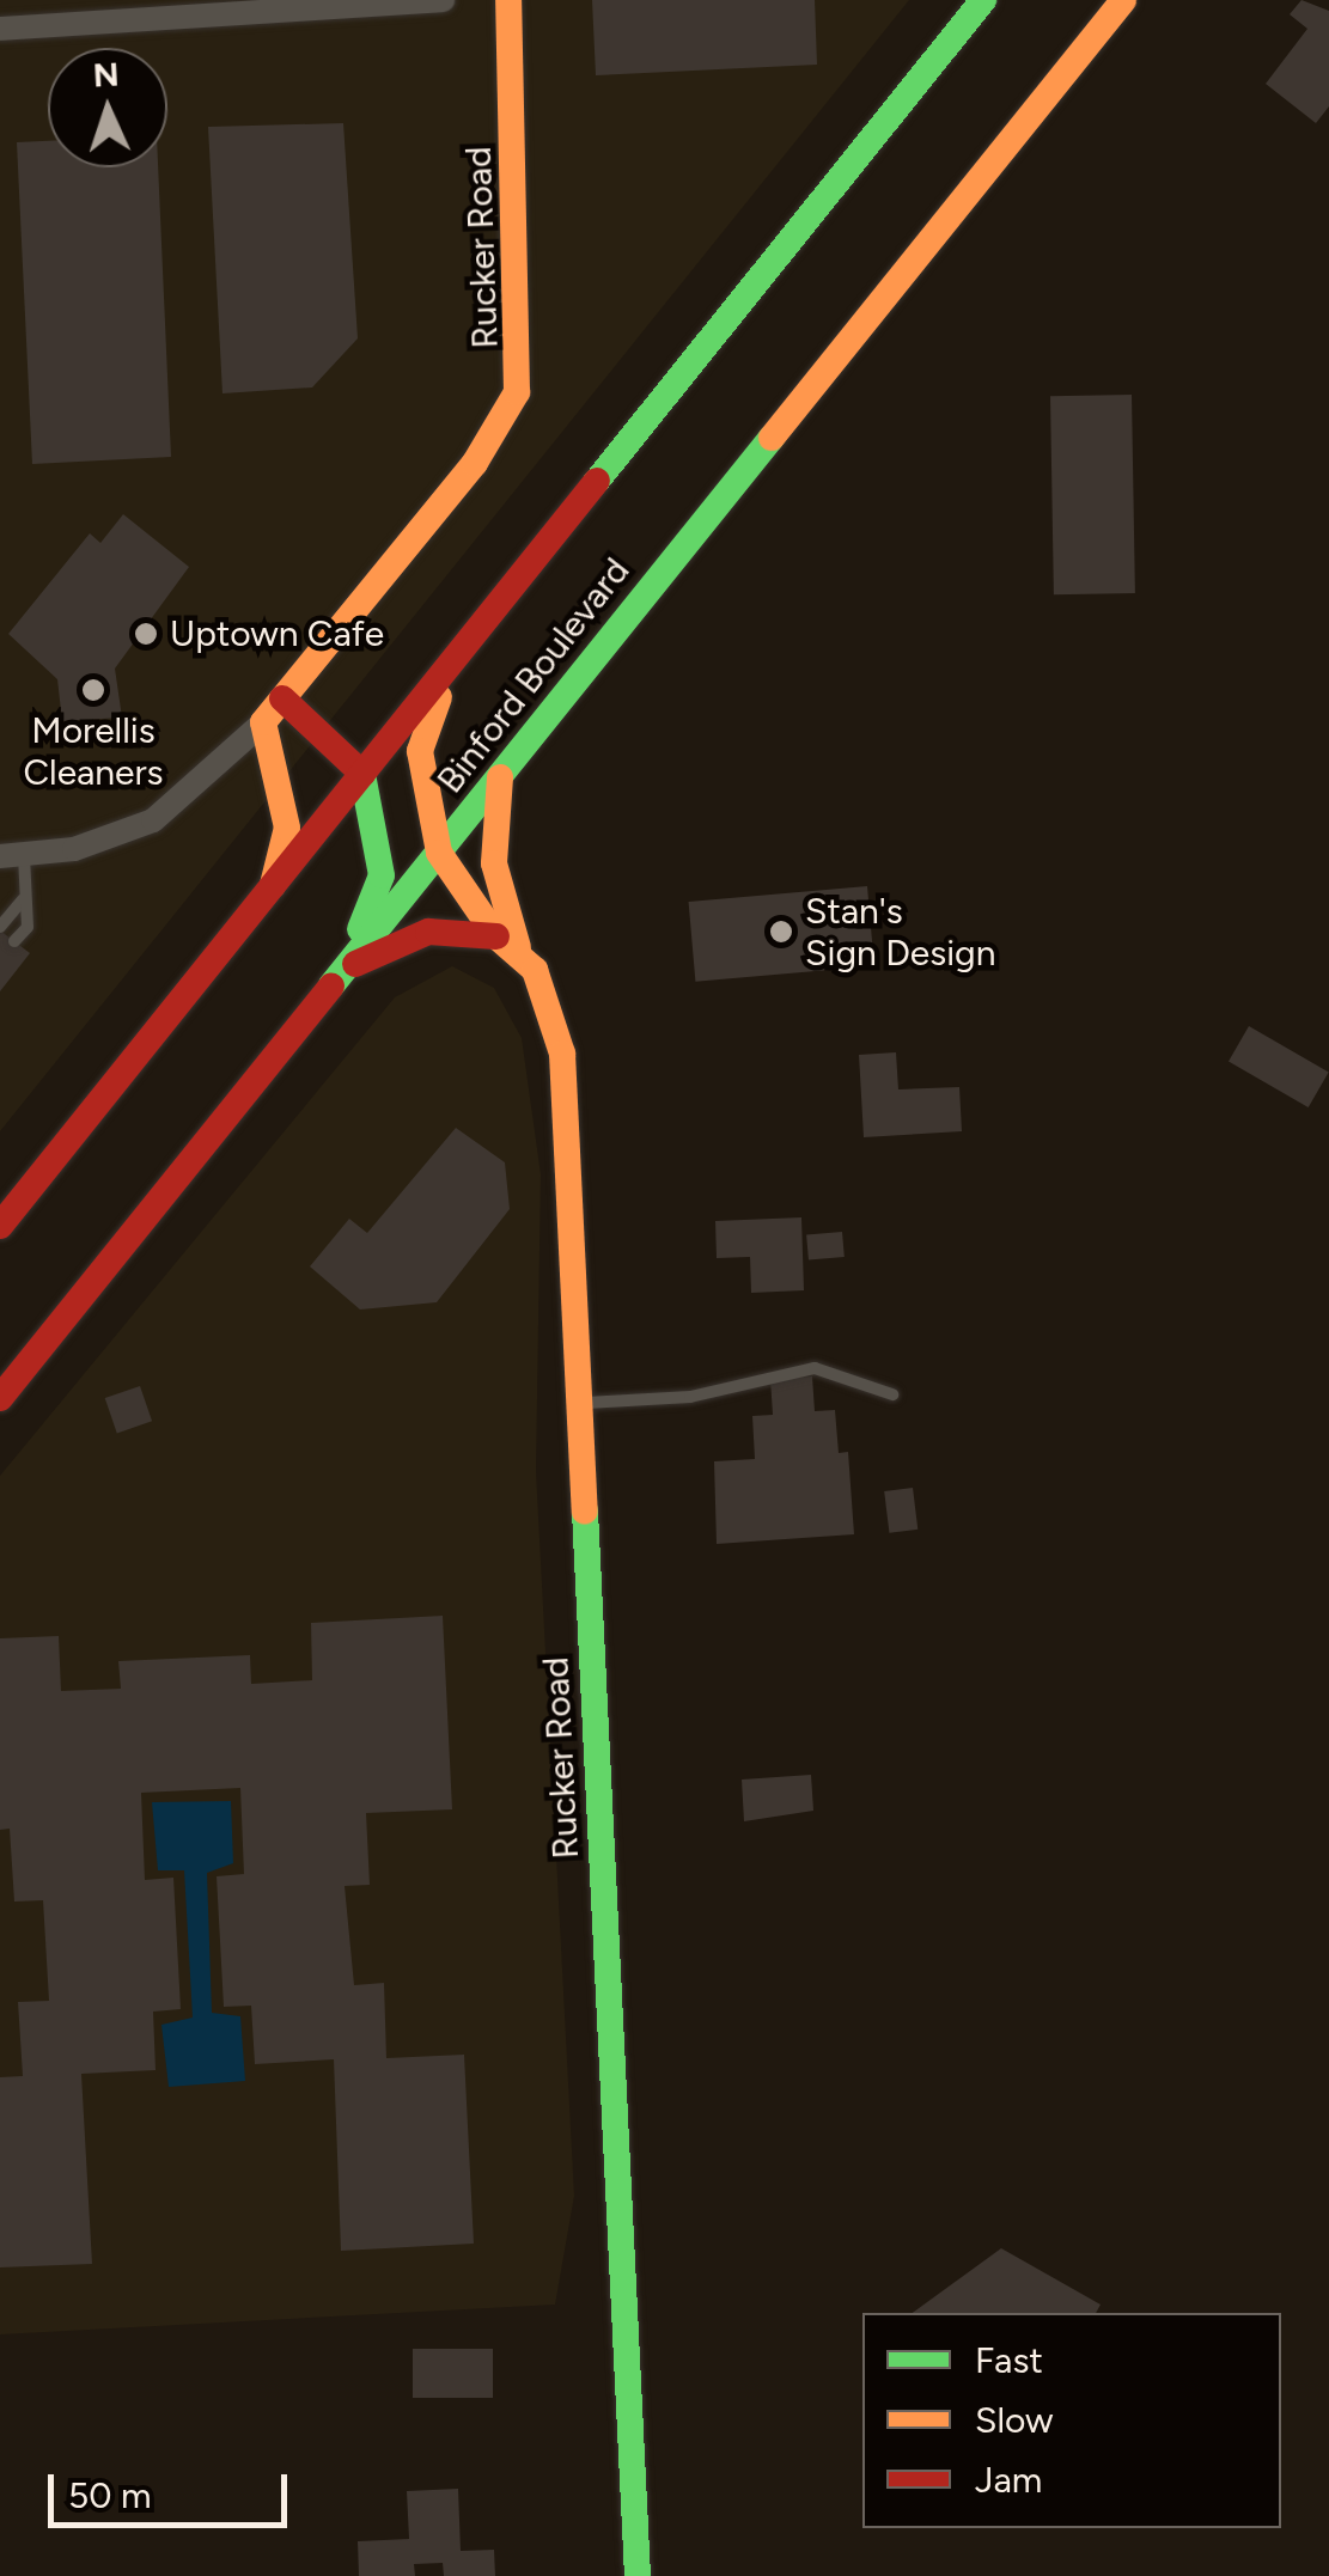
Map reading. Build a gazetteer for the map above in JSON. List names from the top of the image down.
{
  "streets": {
    "main road": ["Rucker Road", "Binford Boulevard"]
  },
  "crossings": [
    ["Rucker Road", "Binford Boulevard"]
  ],
  "places": ["Uptown Cafe", "Morellis Cleaners", "Stan's Sign Design"],
  "legend": ["Fast", "Slow", "Jam"],
  "scale_bar": "50 m",
  "north": "top"
}
